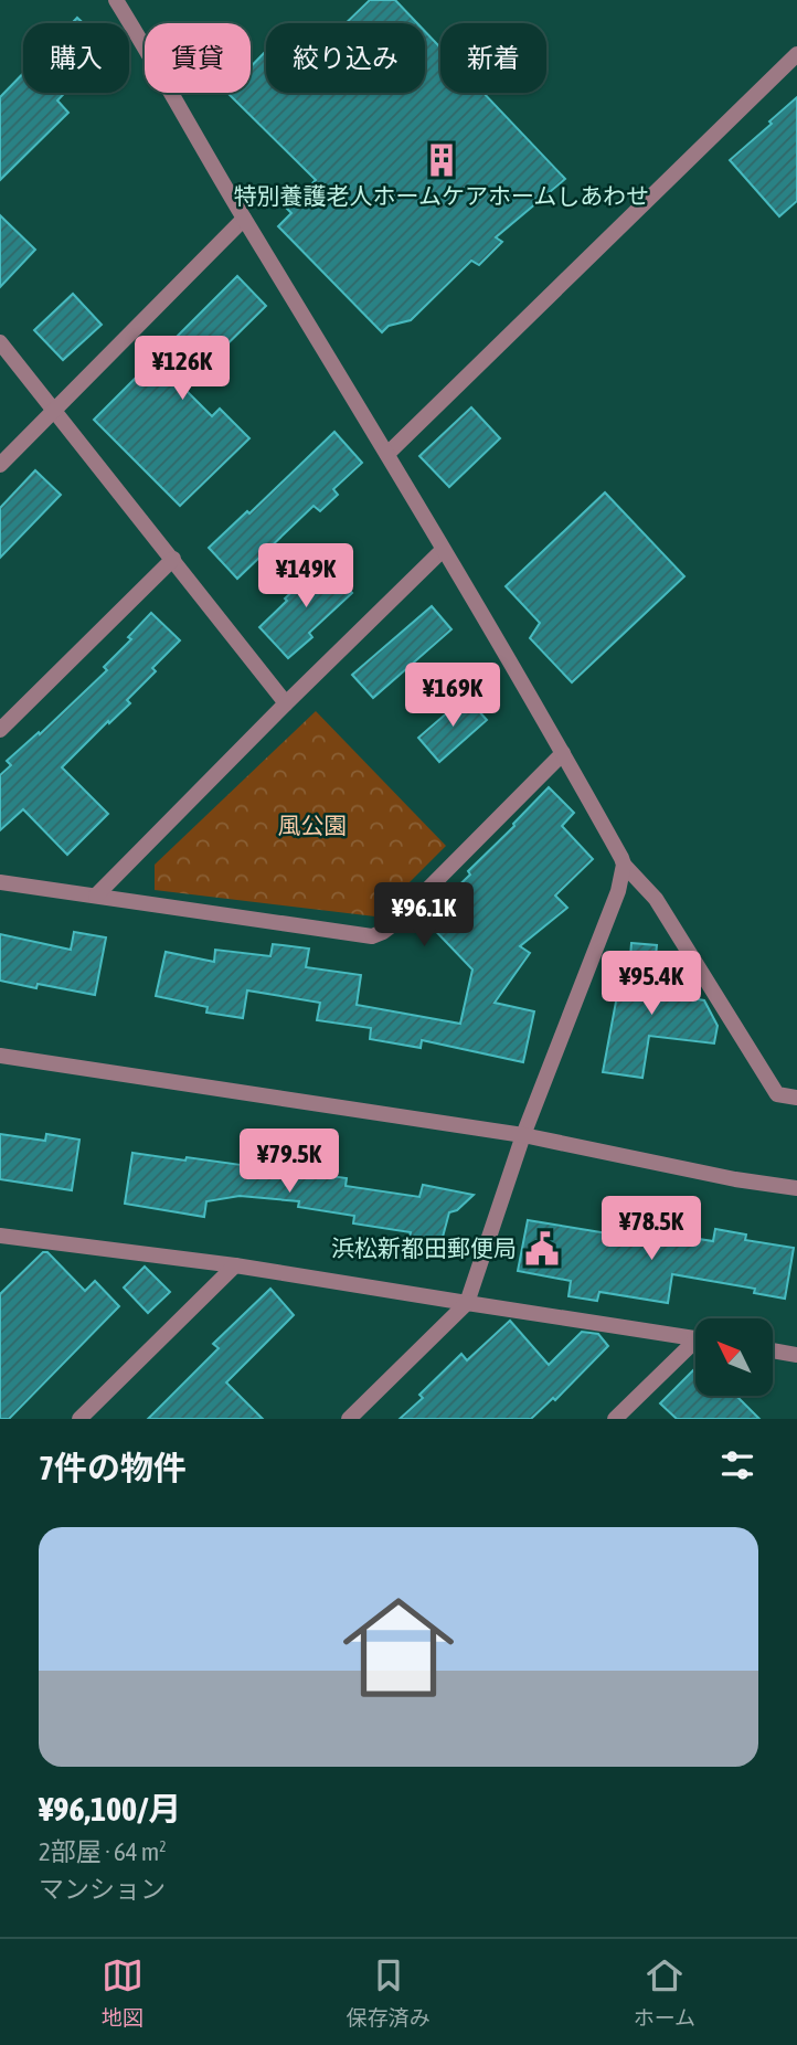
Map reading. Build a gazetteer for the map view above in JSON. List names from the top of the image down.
{
  "parks": ["風公園"],
  "places": {
    "building": ["特別養護老人ホームケアホームしあわせ"],
    "public building": ["浜松新都田郵便局"]
  },
  "north": "top left",
  "page": {
    "chip": [
      "購入",
      "賃貸",
      "絞り込み",
      "新着"
    ],
    "price": [
      "¥126K",
      "¥149K",
      "¥169K",
      "¥96.1K",
      "¥95.4K",
      "¥79.5K",
      "¥78.5K"
    ],
    "heading": "7件の物件",
    "list": [
      {
        "name": "¥96,100/月",
        "note": "2部屋 · 64 m² · マンション"
      }
    ],
    "tabs": ["地図", "保存済み", "ホーム"]
  }
}
